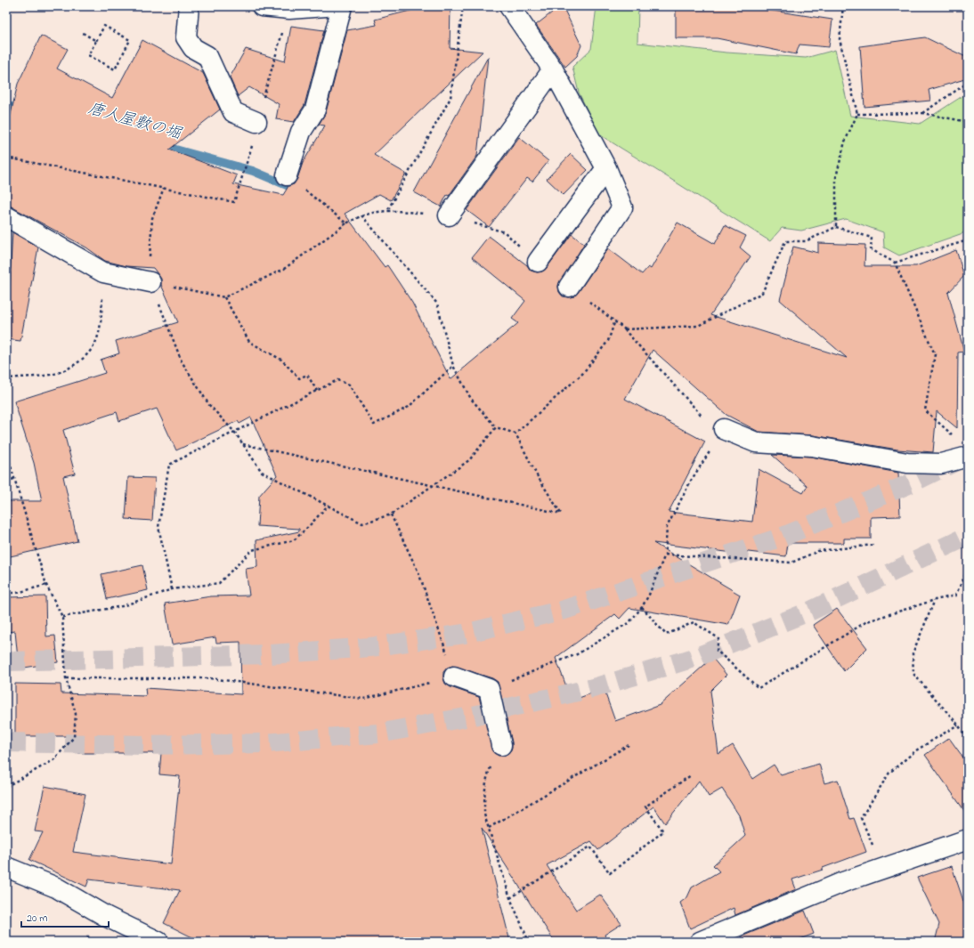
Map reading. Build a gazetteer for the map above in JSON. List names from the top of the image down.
{
  "water": ["唐人屋敷の堀"],
  "scale_bar": "20 m"
}
